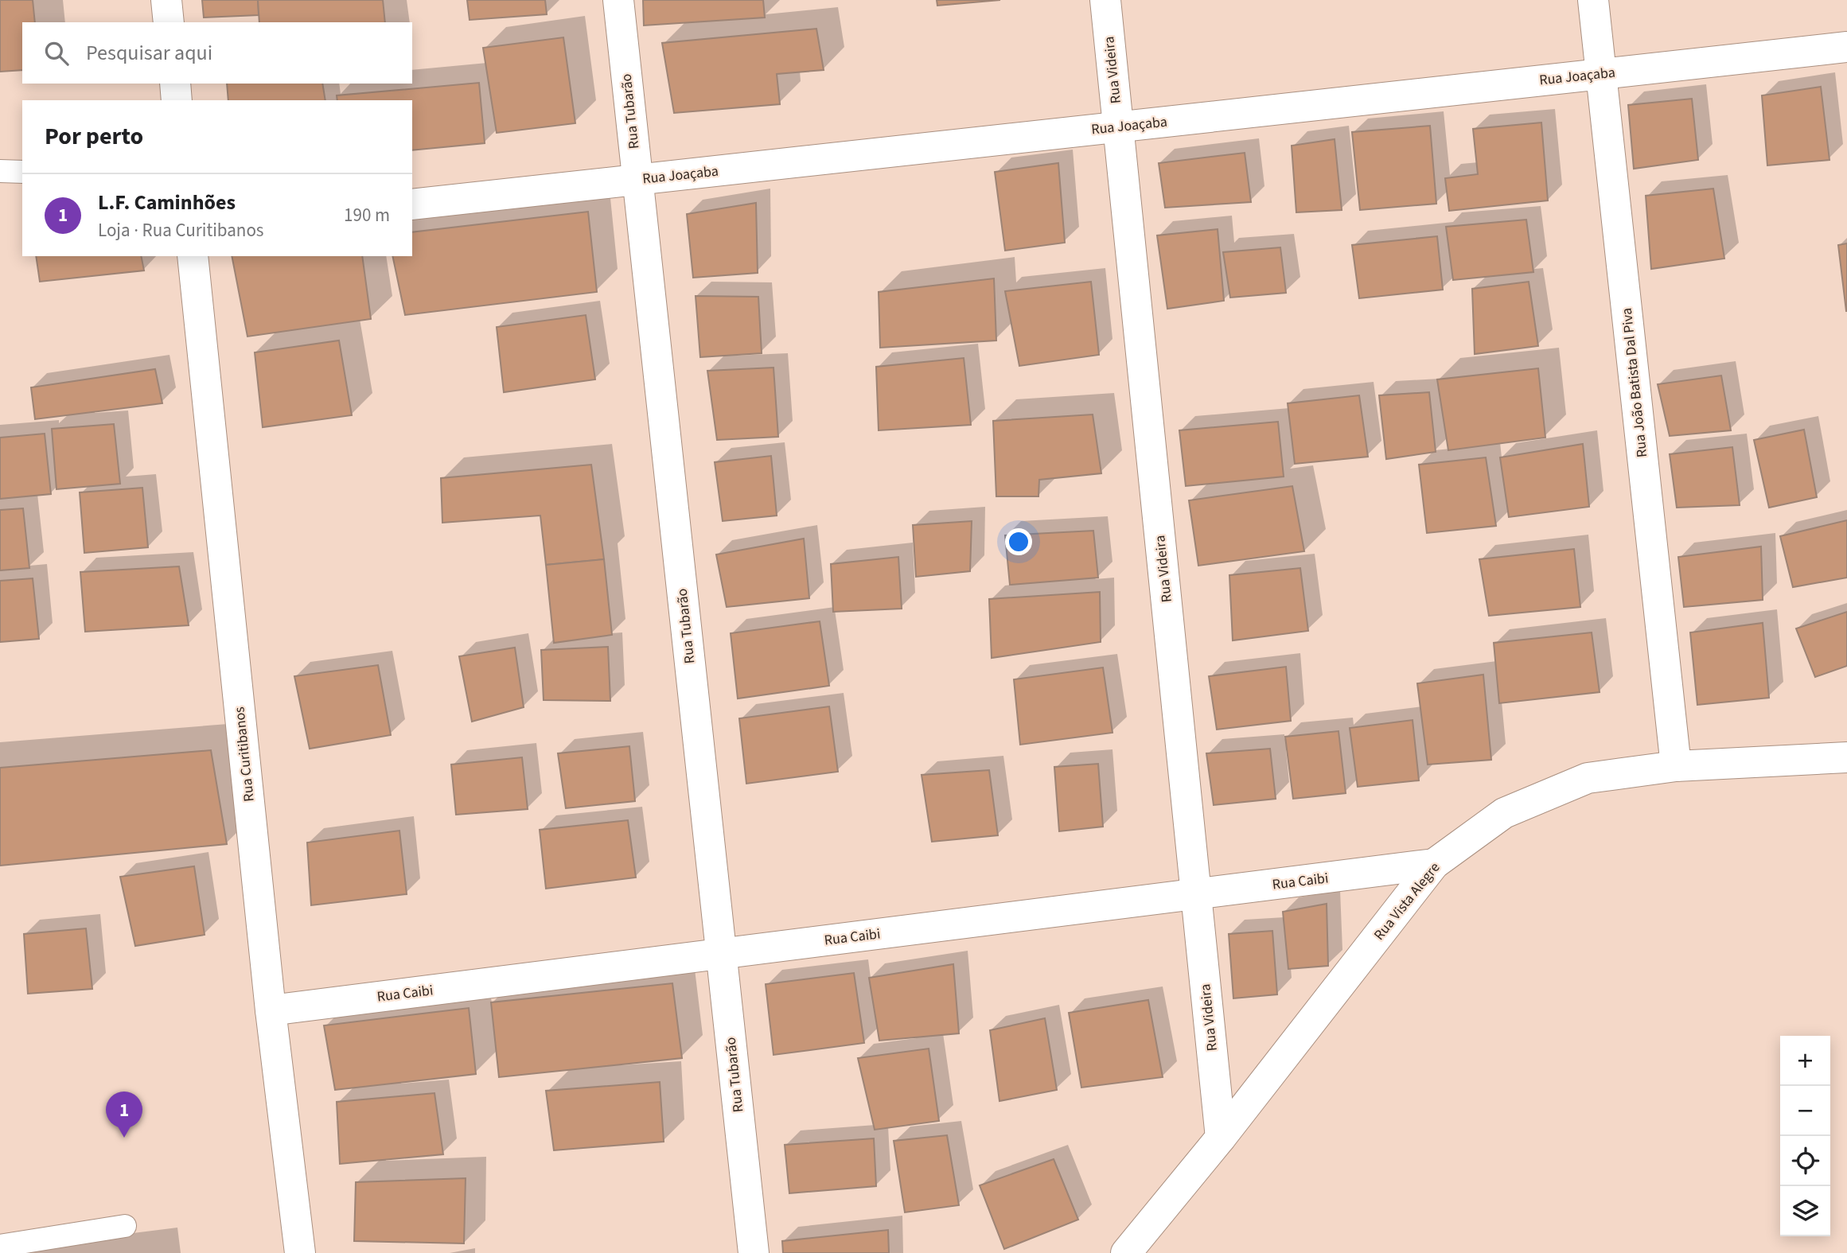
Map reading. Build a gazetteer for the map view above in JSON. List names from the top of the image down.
{
  "streets": {
    "street": [
      "Rua Videira",
      "Rua Joaçaba",
      "Rua Tubarão",
      "Rua João Batista Dal Piva",
      "Rua Curitibanos",
      "Rua Caibi",
      "Rua Vista Alegre"
    ]
  },
  "crossings": [
    ["Rua Videira", "Rua Joaçaba"],
    ["Rua Videira", "Rua Caibi"],
    ["Rua Videira", "Rua Vista Alegre"],
    ["Rua Joaçaba", "Rua Tubarão"],
    ["Rua Joaçaba", "Rua João Batista Dal Piva"],
    ["Rua Tubarão", "Rua Caibi"],
    ["Rua João Batista Dal Piva", "Rua Vista Alegre"],
    ["Rua Curitibanos", "Rua Caibi"],
    ["Rua Caibi", "Rua Vista Alegre"]
  ],
  "page": {
    "search": "Pesquisar aqui",
    "heading": "Por perto",
    "list": [
      {
        "mark": "1",
        "name": "L.F. Caminhões",
        "note": "Loja · Rua Curitibanos",
        "value": "190 m"
      }
    ],
    "map_buttons": ["+", "−"],
    "pins": "1"
  }
}
